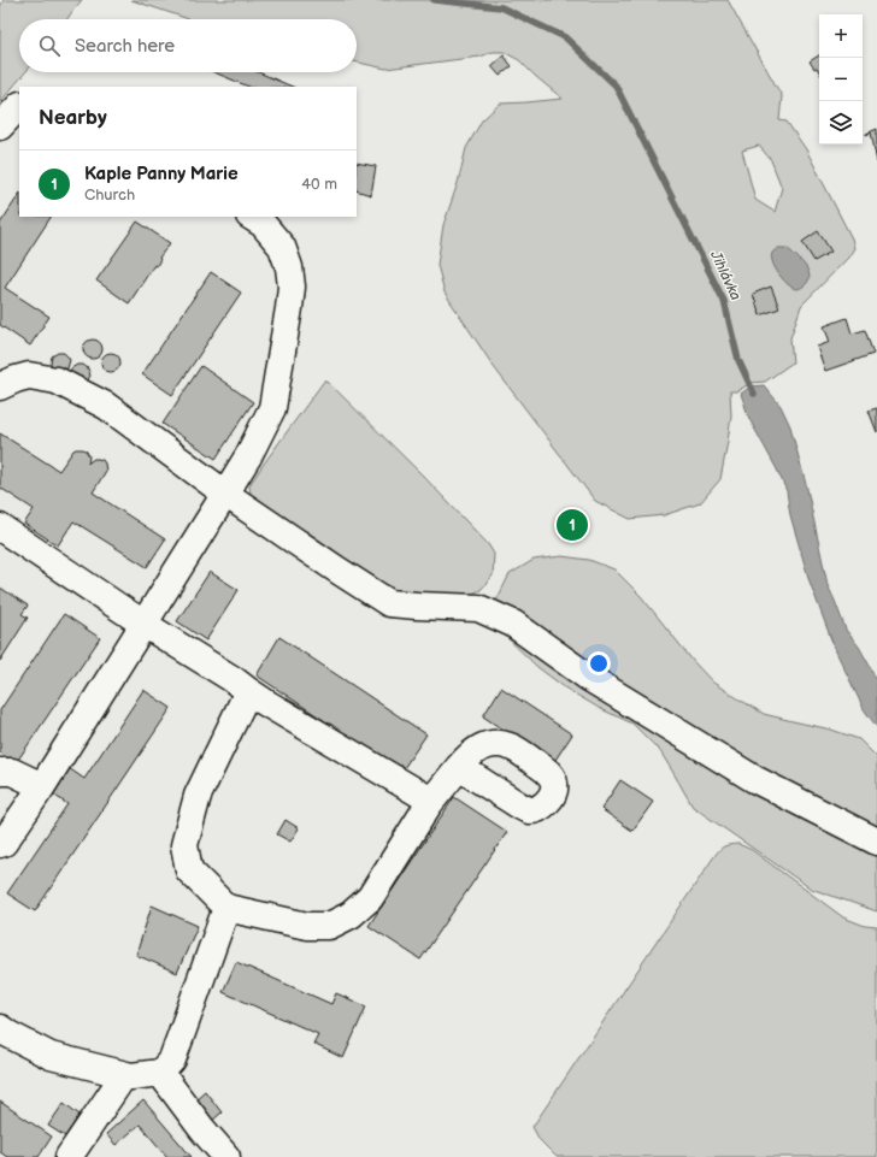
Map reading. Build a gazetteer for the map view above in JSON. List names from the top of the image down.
{
  "water": ["Jihlávka"],
  "page": {
    "map_buttons": ["+", "−"],
    "search": "Search here",
    "heading": "Nearby",
    "list": [
      {
        "mark": "1",
        "name": "Kaple Panny Marie",
        "note": "Church",
        "value": "40 m"
      }
    ],
    "pins": "1"
  }
}
